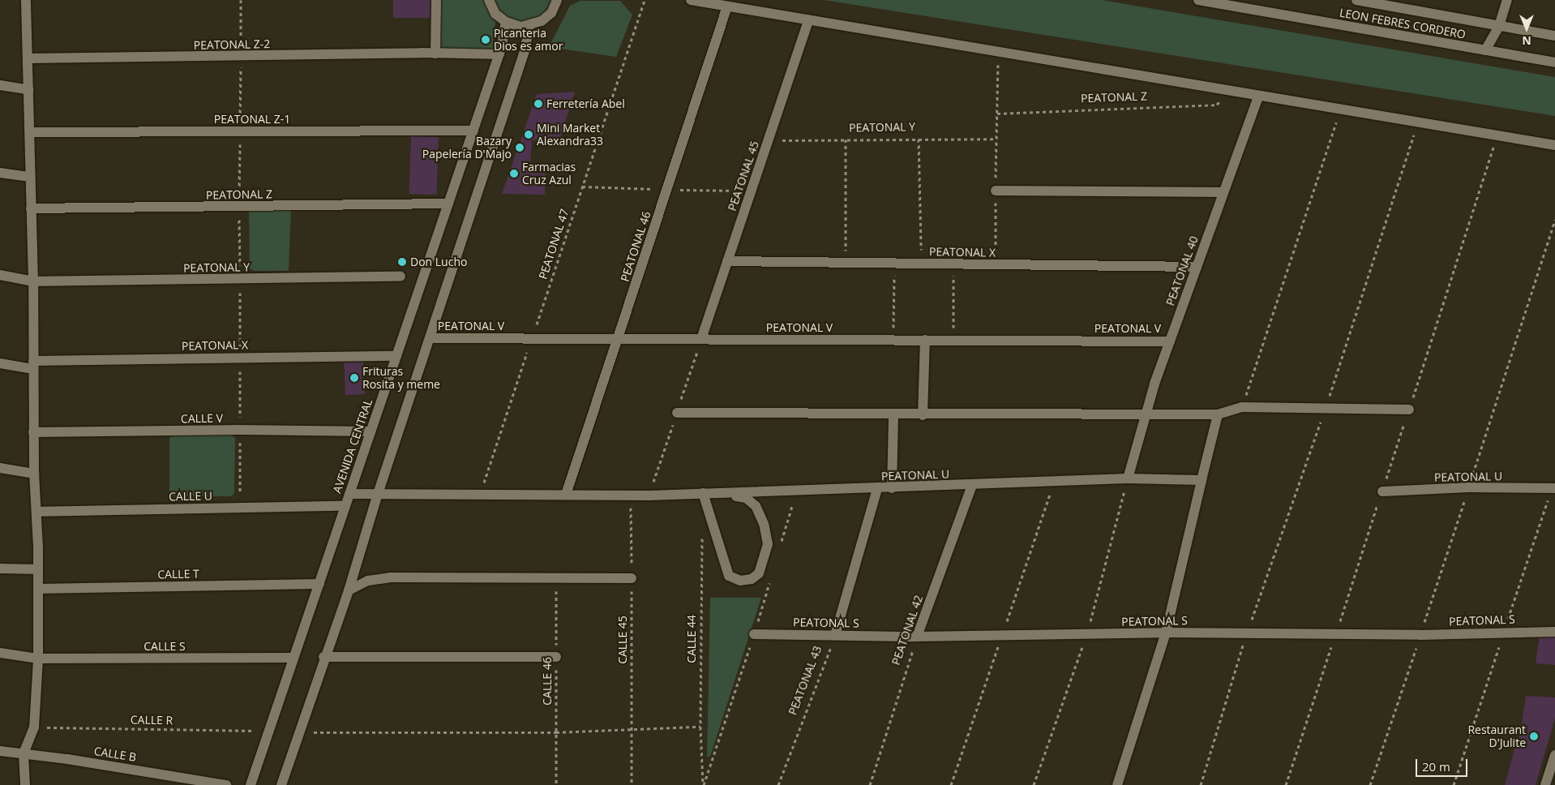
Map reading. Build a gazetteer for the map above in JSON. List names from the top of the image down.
{
  "streets": {
    "street": [
      "LEON FEBRES CORDERO",
      "PEATONAL Z-2",
      "PEATONAL Z",
      "PEATONAL Z-1",
      "PEATONAL Y",
      "PEATONAL 45",
      "PEATONAL 46",
      "PEATONAL X",
      "PEATONAL 40",
      "PEATONAL V",
      "CALLE V",
      "AVENIDA CENTRAL",
      "PEATONAL U",
      "CALLE U",
      "CALLE T",
      "PEATONAL S",
      "PEATONAL 42",
      "CALLE S",
      "CALLE B"
    ],
    "path": [
      "PEATONAL 47",
      "CALLE 44",
      "CALLE 45",
      "PEATONAL 43",
      "CALLE 46",
      "CALLE R"
    ]
  },
  "crossings": [
    ["PEATONAL Z-2", "AVENIDA CENTRAL"],
    ["PEATONAL Z", "AVENIDA CENTRAL"],
    ["PEATONAL Z-1", "AVENIDA CENTRAL"],
    ["PEATONAL Y", "PEATONAL 45"],
    ["PEATONAL 45", "PEATONAL X"],
    ["PEATONAL 45", "PEATONAL V"],
    ["PEATONAL 47", "PEATONAL V"],
    ["PEATONAL 46", "PEATONAL V"],
    ["PEATONAL X", "PEATONAL 40"],
    ["PEATONAL X", "AVENIDA CENTRAL"],
    ["PEATONAL 40", "PEATONAL V"],
    ["PEATONAL 40", "PEATONAL U"],
    ["CALLE V", "AVENIDA CENTRAL"],
    ["AVENIDA CENTRAL", "CALLE U"],
    ["AVENIDA CENTRAL", "CALLE T"],
    ["AVENIDA CENTRAL", "CALLE S"],
    ["AVENIDA CENTRAL", "CALLE R"],
    ["PEATONAL U", "PEATONAL 42"],
    ["PEATONAL S", "PEATONAL 42"],
    ["PEATONAL S", "PEATONAL 43"]
  ],
  "places": [
    "Picanteria Dios es amor",
    "Ferretería Abel",
    "Mini Market Alexandra33",
    "Bazary Papelería D'Majo",
    "Farmacias Cruz Azul",
    "Don Lucho",
    "Frituras Rosita y meme",
    "Restaurant D'Julite"
  ],
  "scale_bar": "20 m",
  "north": "bottom"
}
